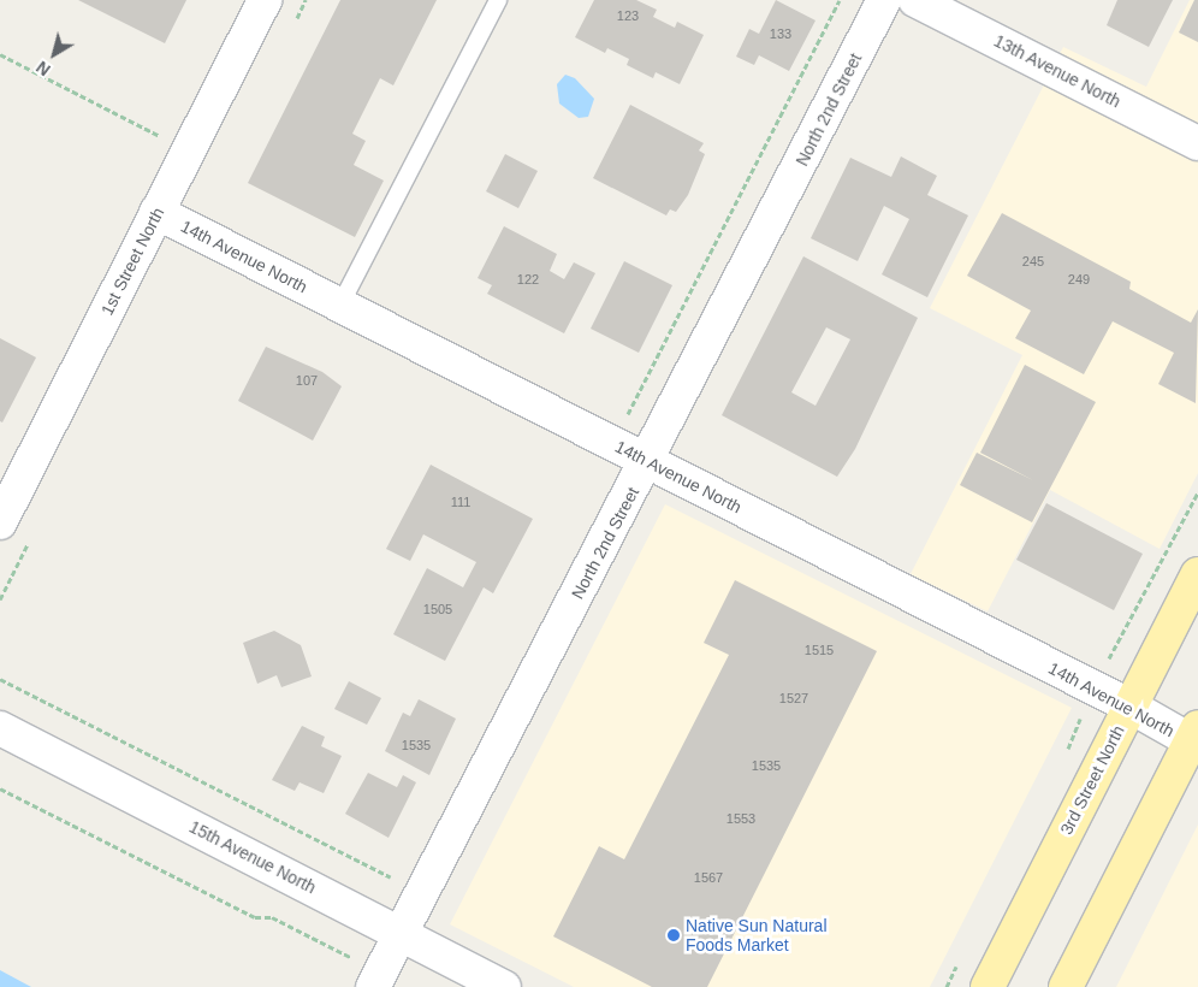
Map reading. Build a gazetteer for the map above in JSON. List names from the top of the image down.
{
  "streets": {
    "main road": ["3rd Street North"],
    "street": [
      "13th Avenue North",
      "North 2nd Street",
      "14th Avenue North",
      "1st Street North",
      "15th Avenue North"
    ]
  },
  "crossings": [
    ["North 2nd Street", "14th Avenue North"],
    ["North 2nd Street", "15th Avenue North"],
    ["14th Avenue North", "1st Street North"],
    ["14th Avenue North", "3rd Street North"]
  ],
  "places": ["Native Sun Natural Foods Market"],
  "house_numbers": [
    "123",
    "133",
    "245",
    "122",
    "249",
    "107",
    "111",
    "1505",
    "1515",
    "1527",
    "1535",
    "1535",
    "1553",
    "1567"
  ],
  "north": "bottom left"
}
